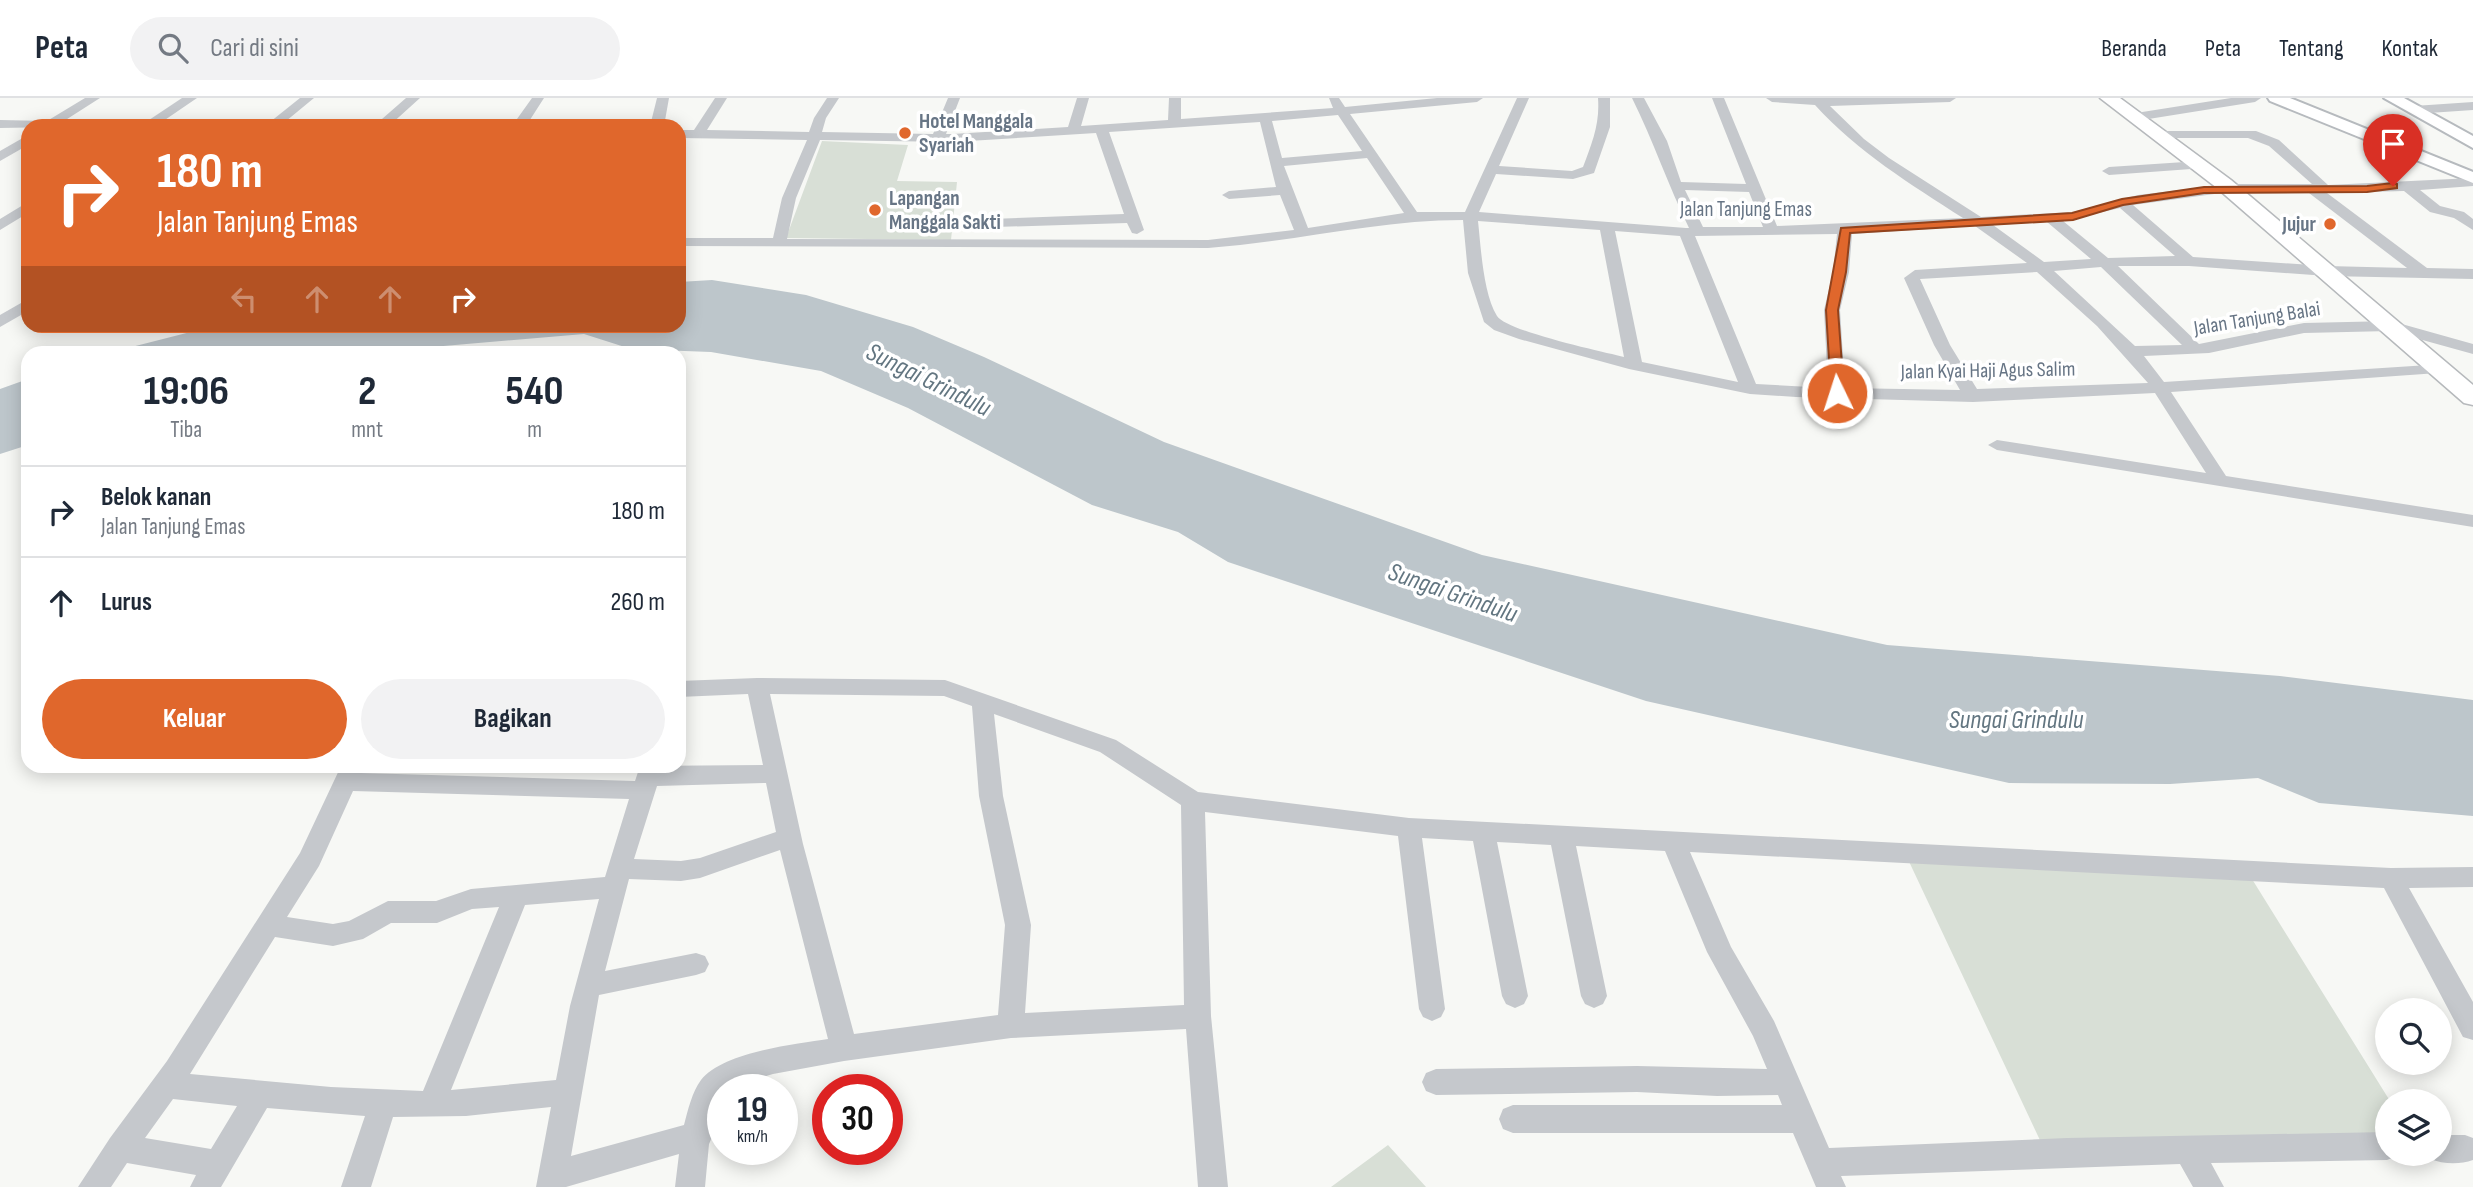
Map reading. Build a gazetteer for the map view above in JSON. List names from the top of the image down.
{
  "streets": {
    "street": ["Jalan Tanjung Emas", "Jalan Tanjung Balai", "Jalan Kyai Haji Agus Salim"]
  },
  "crossings": [
    ["Jalan Tanjung Emas", "Jalan Kyai Haji Agus Salim"]
  ],
  "water": ["Sungai Grindulu"],
  "places": ["Hotel Manggala Syariah", "Lapangan Manggala Sakti", "Jujur"],
  "page": {
    "header": "Peta",
    "search": "Cari di sini",
    "nav": [
      "Beranda",
      "Peta",
      "Tentang",
      "Kontak"
    ],
    "turn": ["180 m", "Jalan Tanjung Emas"],
    "eta": [
      "19:06",
      "Tiba",
      "2",
      "mnt",
      "540",
      "m"
    ],
    "list": [
      {
        "name": "Belok kanan",
        "note": "Jalan Tanjung Emas",
        "value": "180 m"
      },
      {
        "name": "Lurus",
        "value": "260 m"
      }
    ],
    "buttons": ["Keluar", "Bagikan"],
    "speed": "19 km/h",
    "limit": "30"
  }
}
